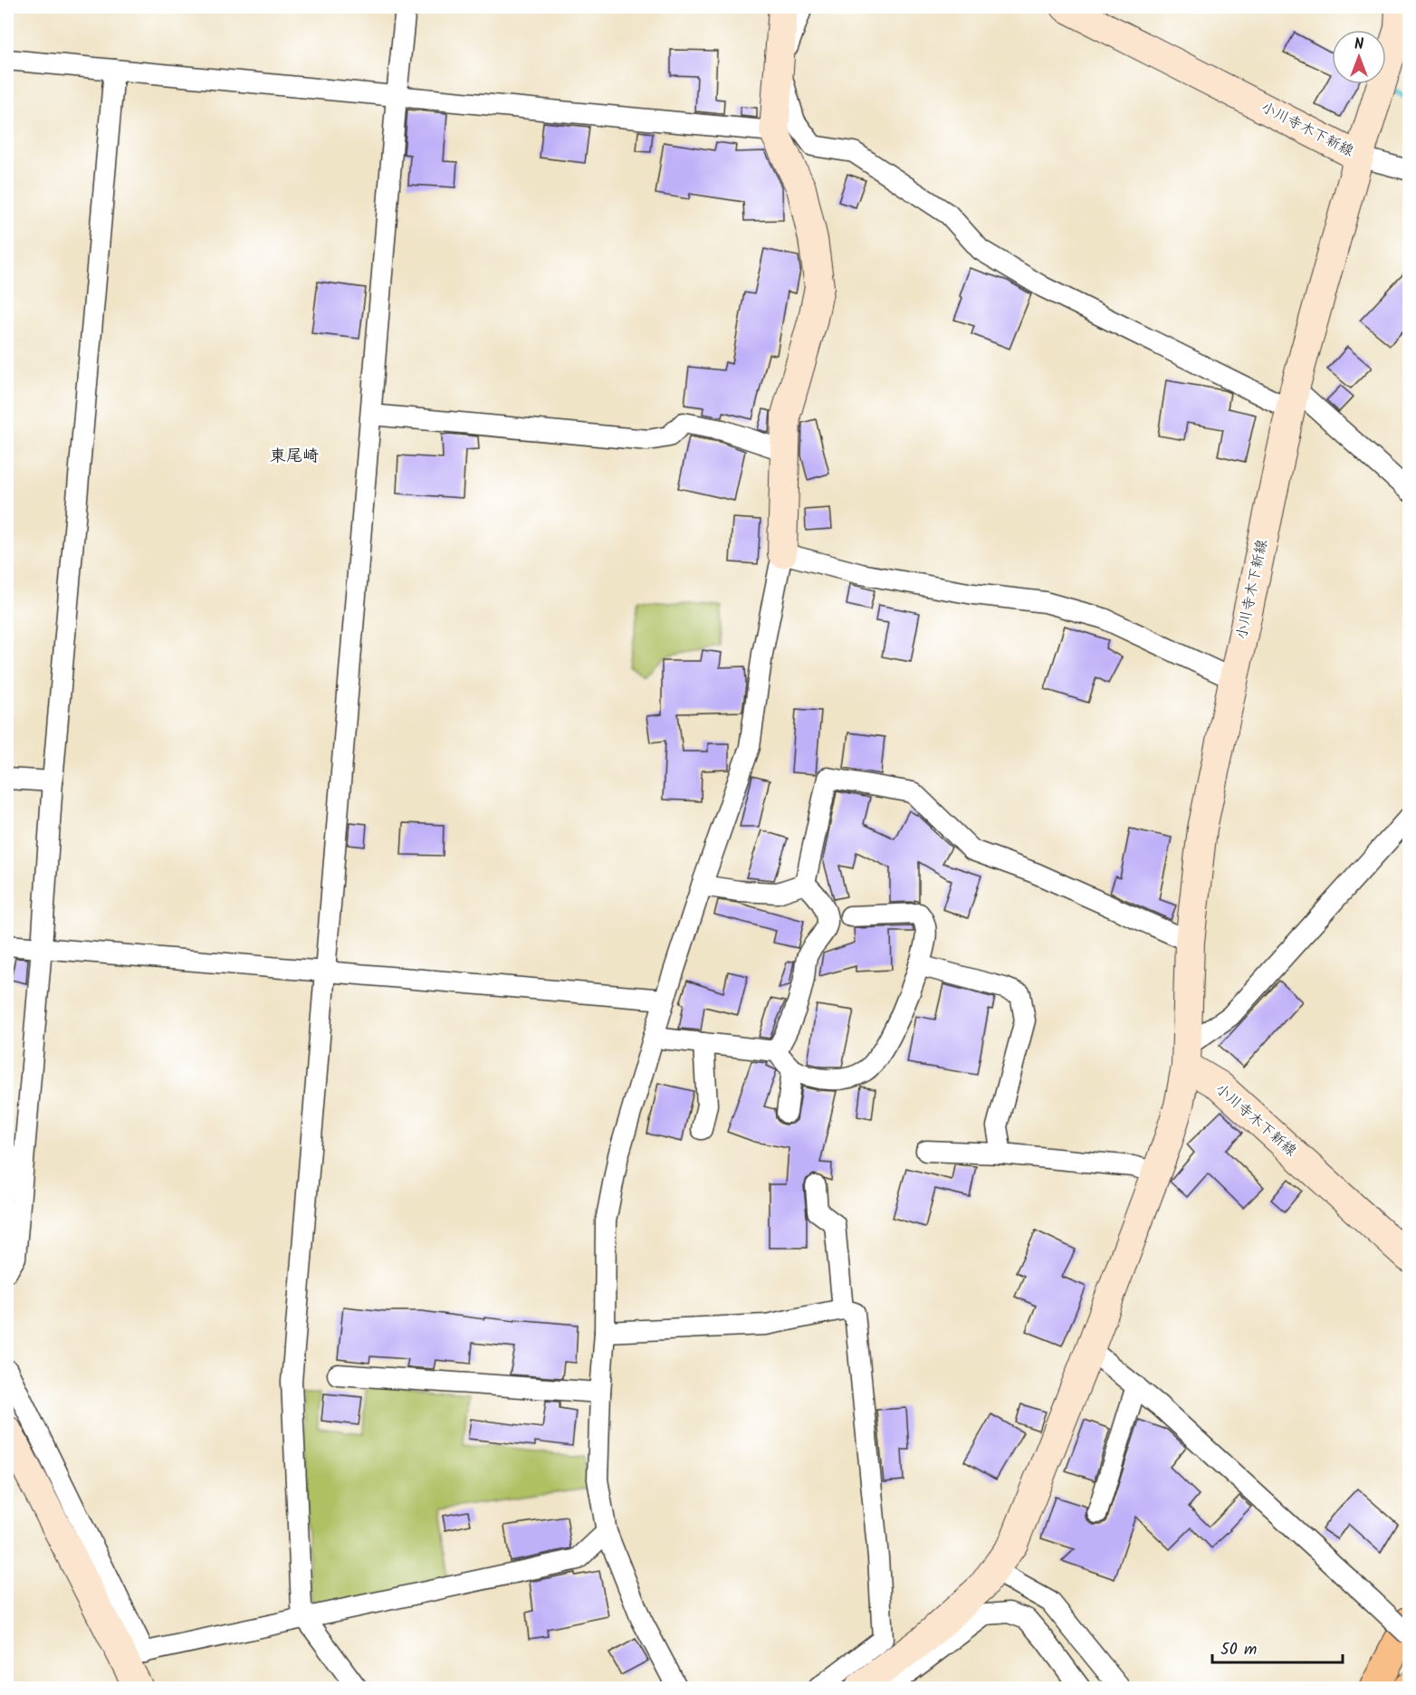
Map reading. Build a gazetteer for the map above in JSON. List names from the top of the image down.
{
  "streets": {
    "street": ["小川寺木下新線"]
  },
  "districts": ["東尾崎"],
  "scale_bar": "50 m",
  "north": "top"
}
